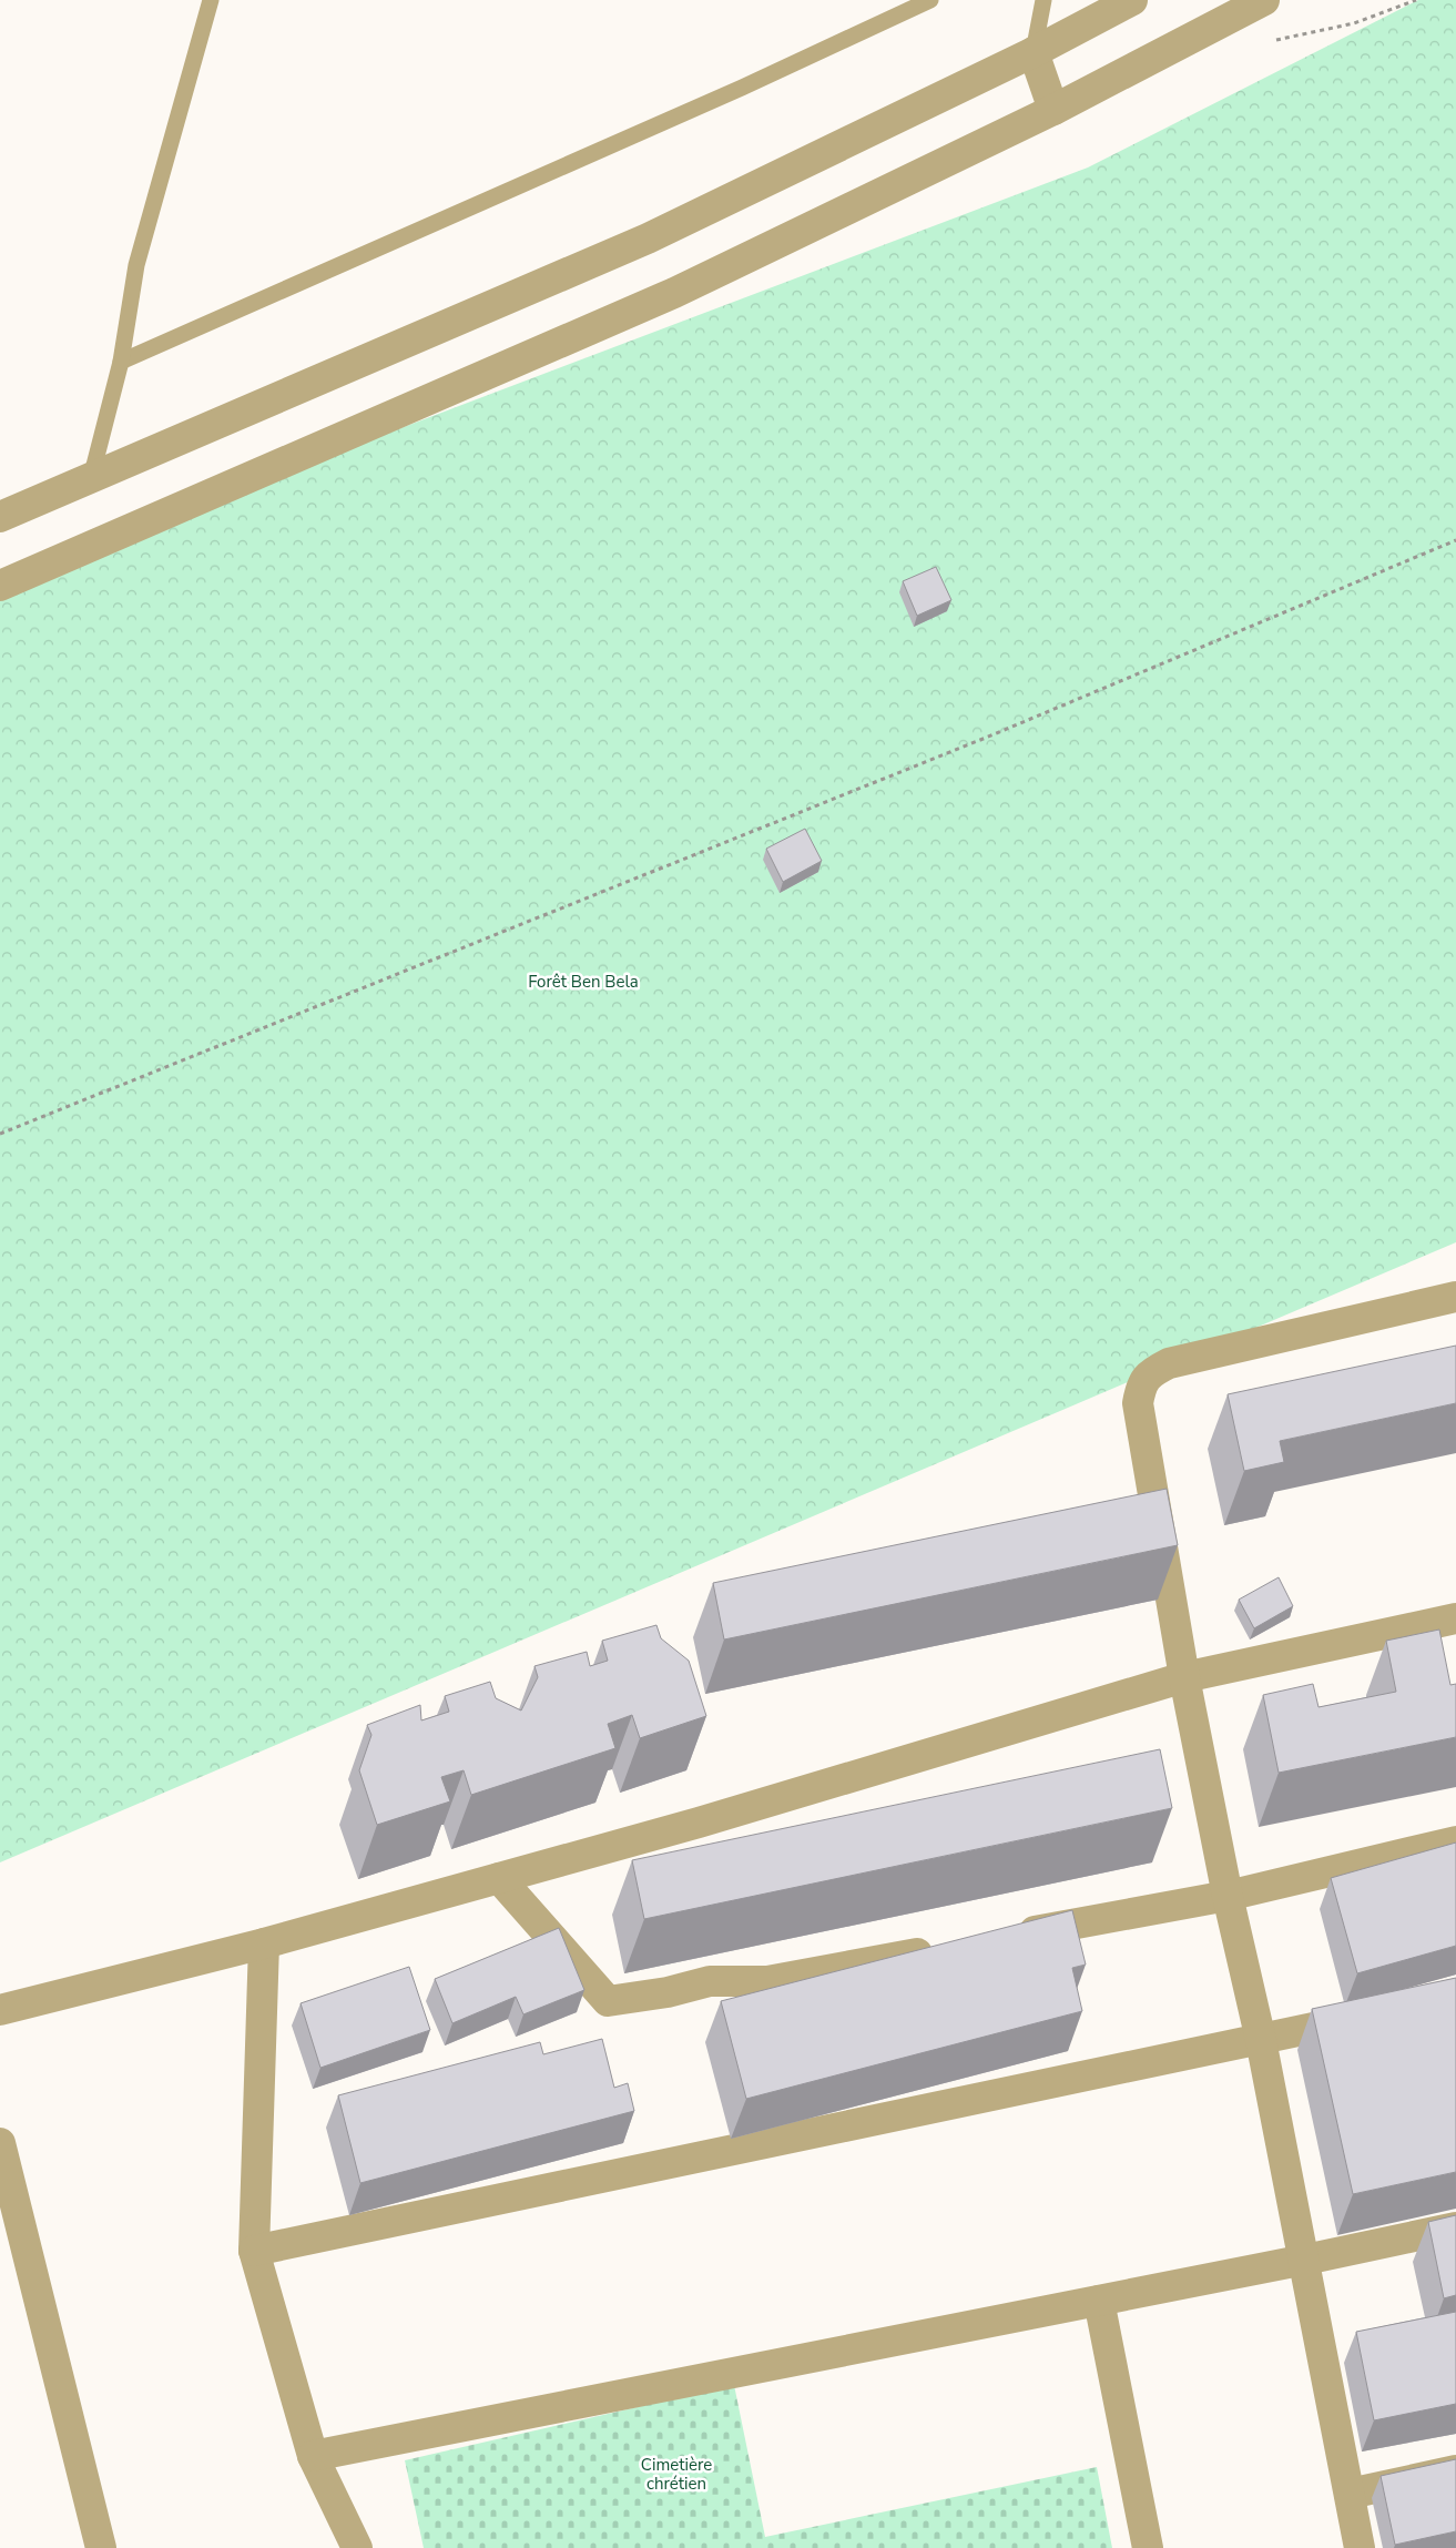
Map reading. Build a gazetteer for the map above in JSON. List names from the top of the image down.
{
  "parks": ["Forêt Ben Bela", "Cimetière chrétien"]
}
